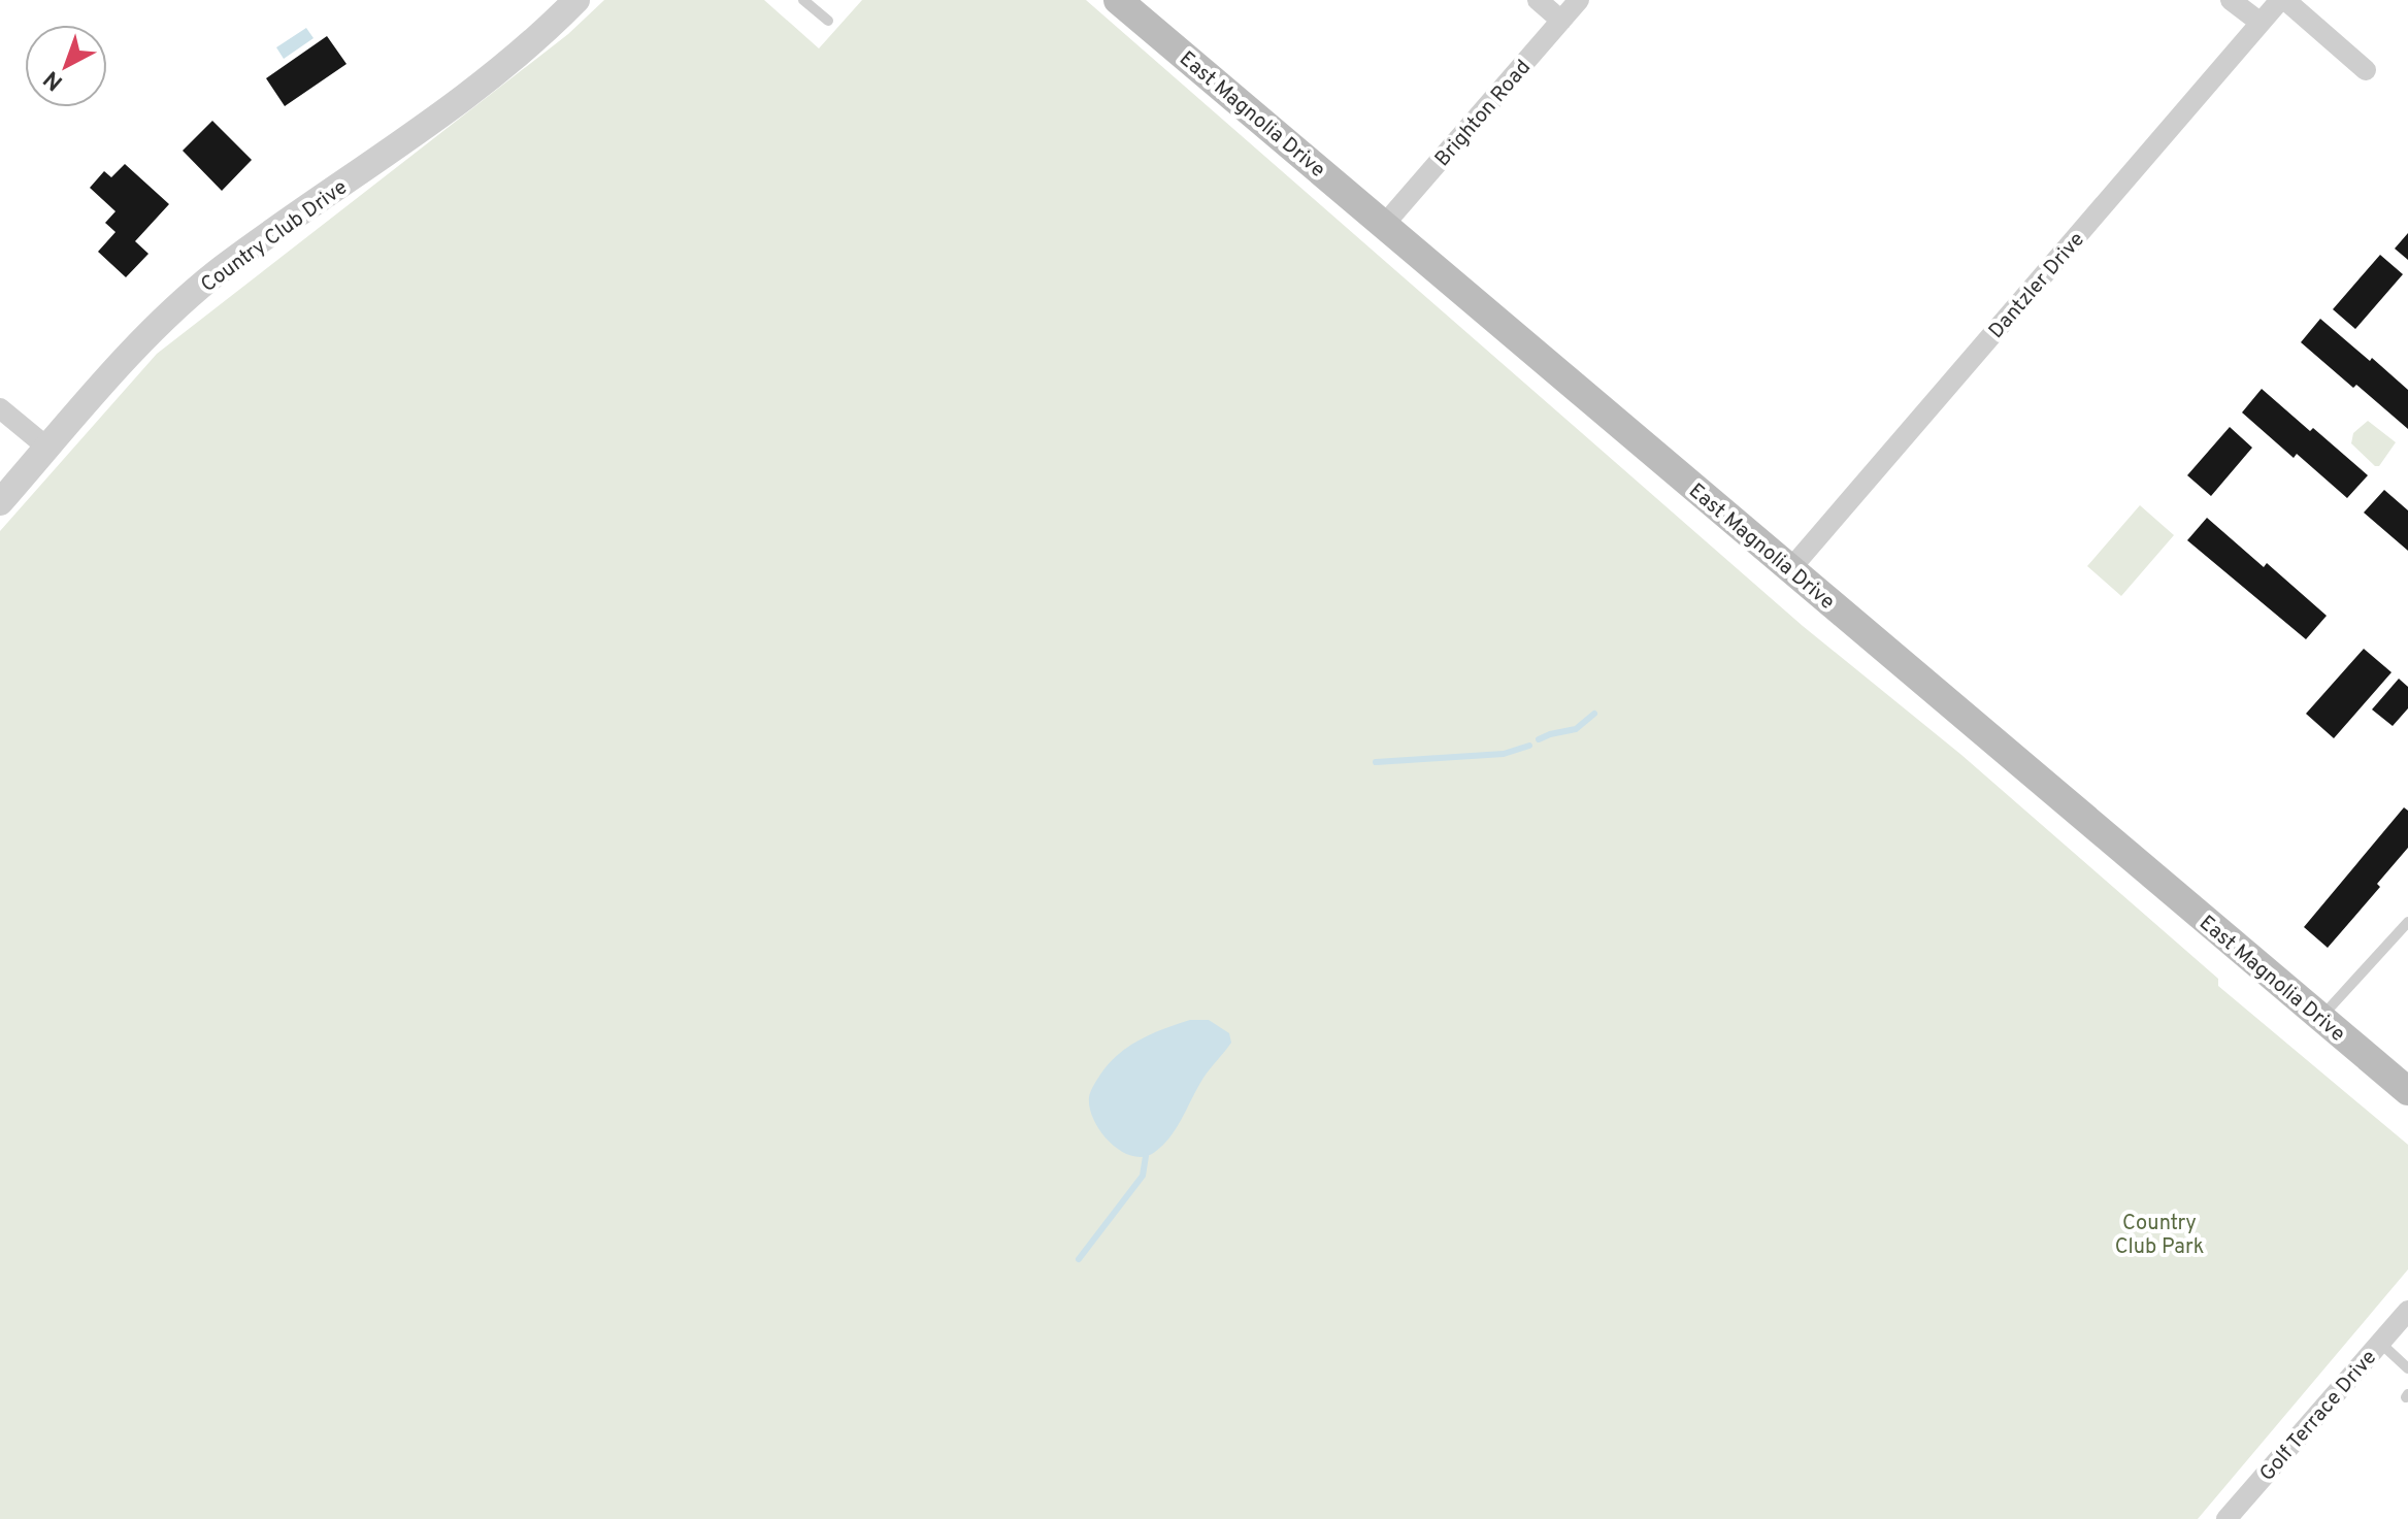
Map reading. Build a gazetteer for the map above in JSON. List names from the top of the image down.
{
  "streets": {
    "main road": ["East Magnolia Drive"],
    "street": [
      "Brighton Road",
      "Country Club Drive",
      "Dantzler Drive",
      "Golf Terrace Drive"
    ]
  },
  "crossings": [
    ["Brighton Road", "East Magnolia Drive"],
    ["East Magnolia Drive", "Dantzler Drive"]
  ],
  "parks": ["Country Club Park"],
  "north": "bottom left"
}
